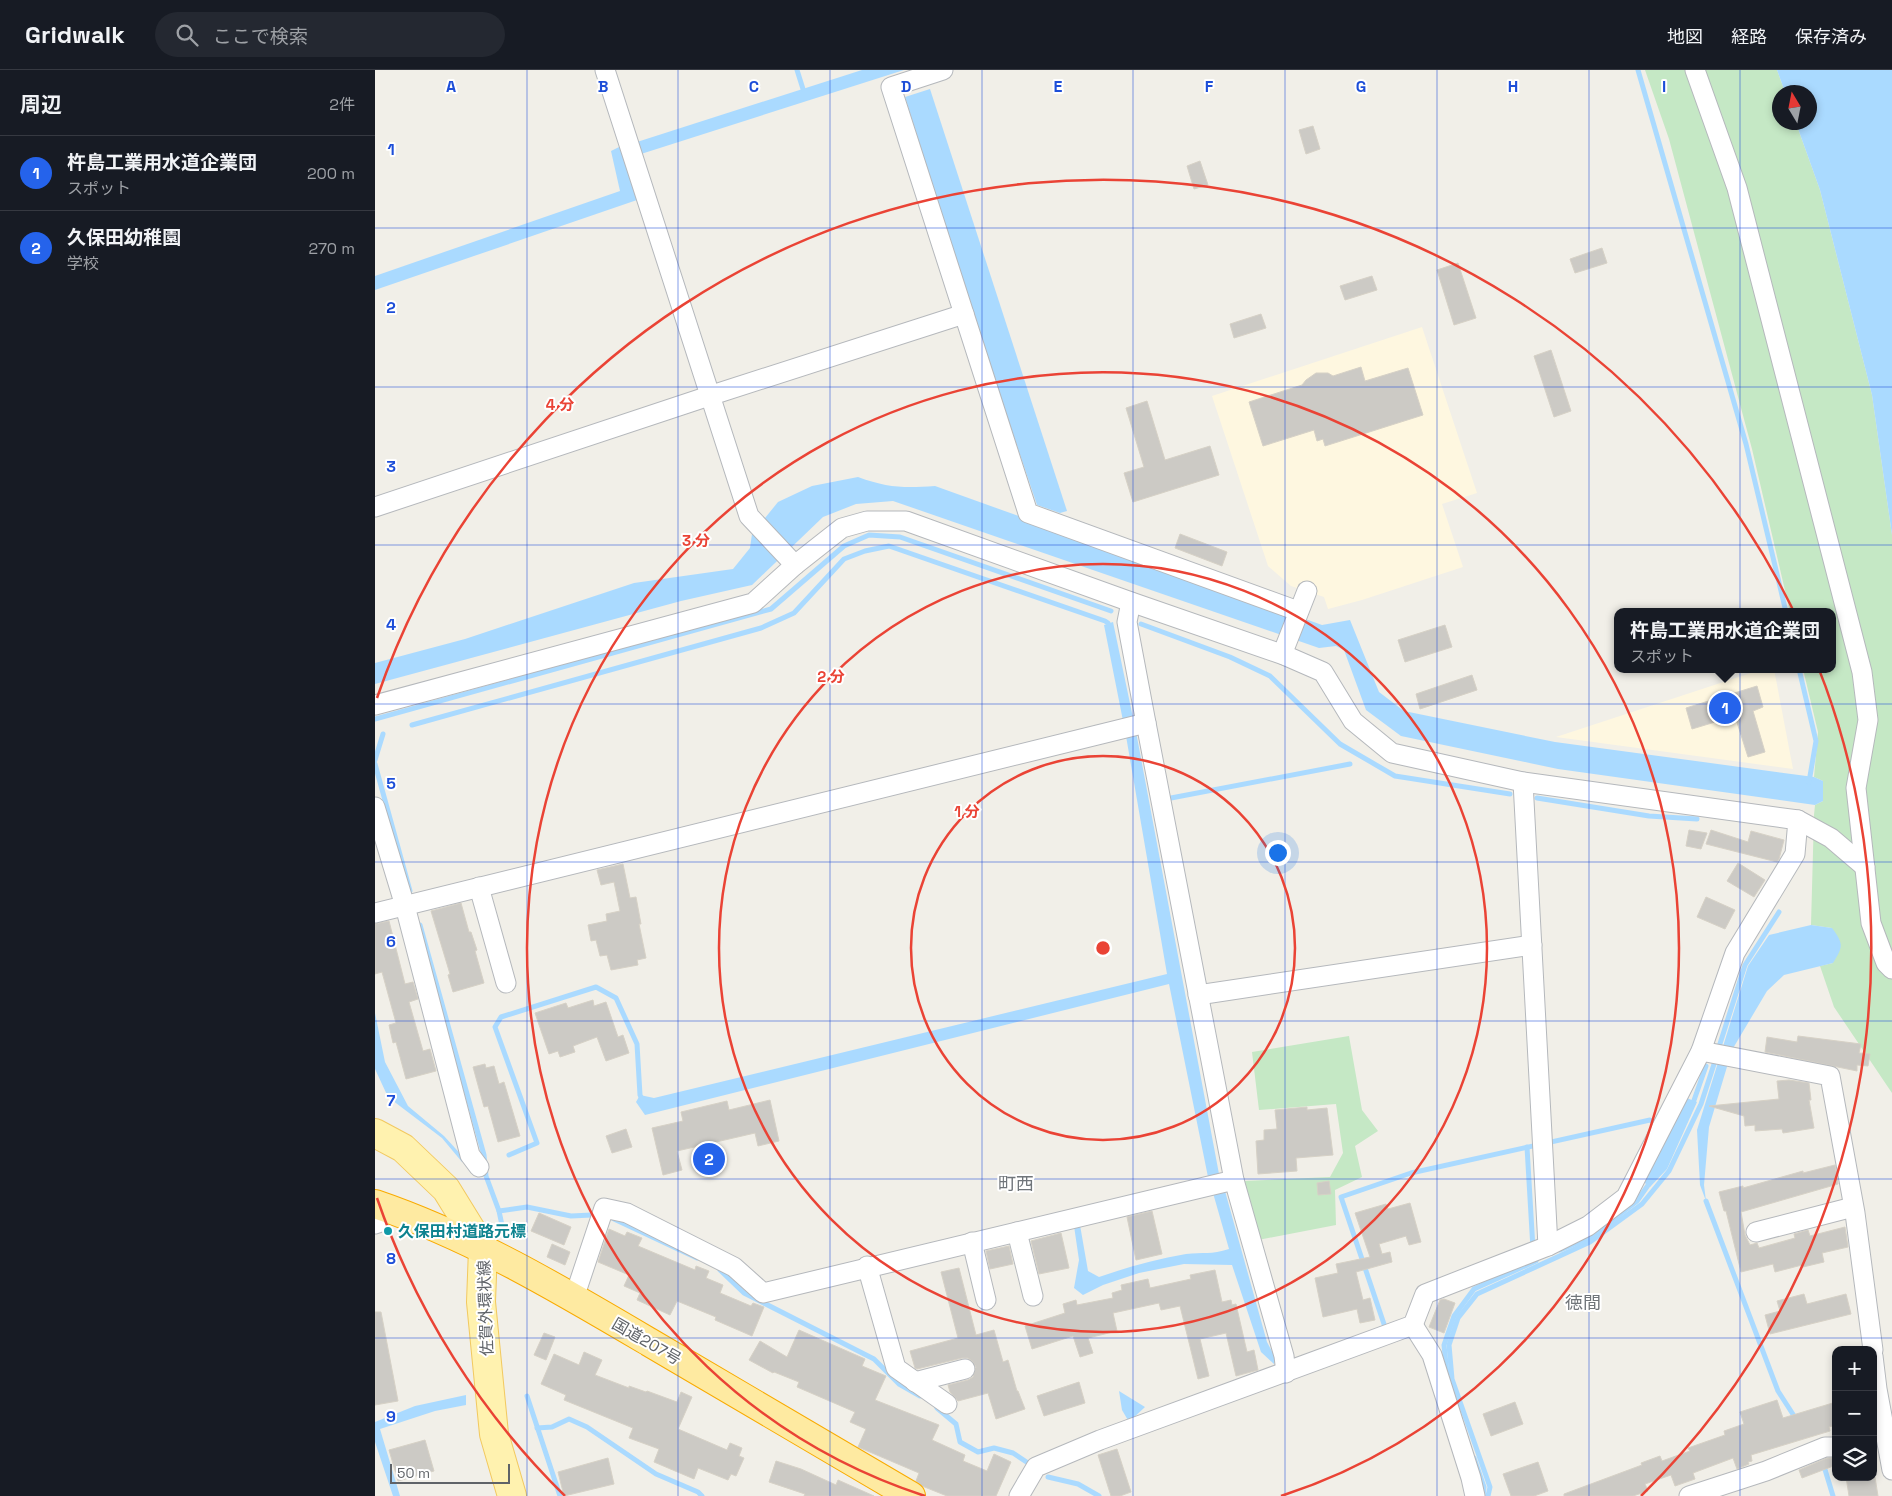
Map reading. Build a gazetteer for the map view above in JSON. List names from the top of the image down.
{
  "streets": {
    "highway": ["国道207号"],
    "main road": ["佐賀外環状線"]
  },
  "crossings": [
    ["佐賀外環状線", "国道207号"]
  ],
  "districts": ["町西", "徳間"],
  "places": ["久保田村道路元標"],
  "scale_bar": "50 m",
  "north": "top",
  "page": {
    "header": "Gridwalk",
    "search": "ここで検索",
    "nav": ["地図", "経路", "保存済み"],
    "heading": ["周辺", "2件"],
    "list": [
      {
        "mark": "1",
        "name": "杵島工業用水道企業団",
        "note": "スポット",
        "value": "200 m"
      },
      {
        "mark": "2",
        "name": "久保田幼稚園",
        "note": "学校",
        "value": "270 m"
      }
    ],
    "popup": ["杵島工業用水道企業団", "スポット"],
    "pins": ["1", "2"],
    "map_buttons": ["+", "−"],
    "scale": "50 m"
  },
  "grid": {
    "columns": [
      "A",
      "B",
      "C",
      "D",
      "E",
      "F",
      "G",
      "H",
      "I"
    ],
    "rows": [
      "1",
      "2",
      "3",
      "4",
      "5",
      "6",
      "7",
      "8",
      "9"
    ]
  },
  "rings": [
    "4 分",
    "3 分",
    "2 分",
    "1 分"
  ]
}
